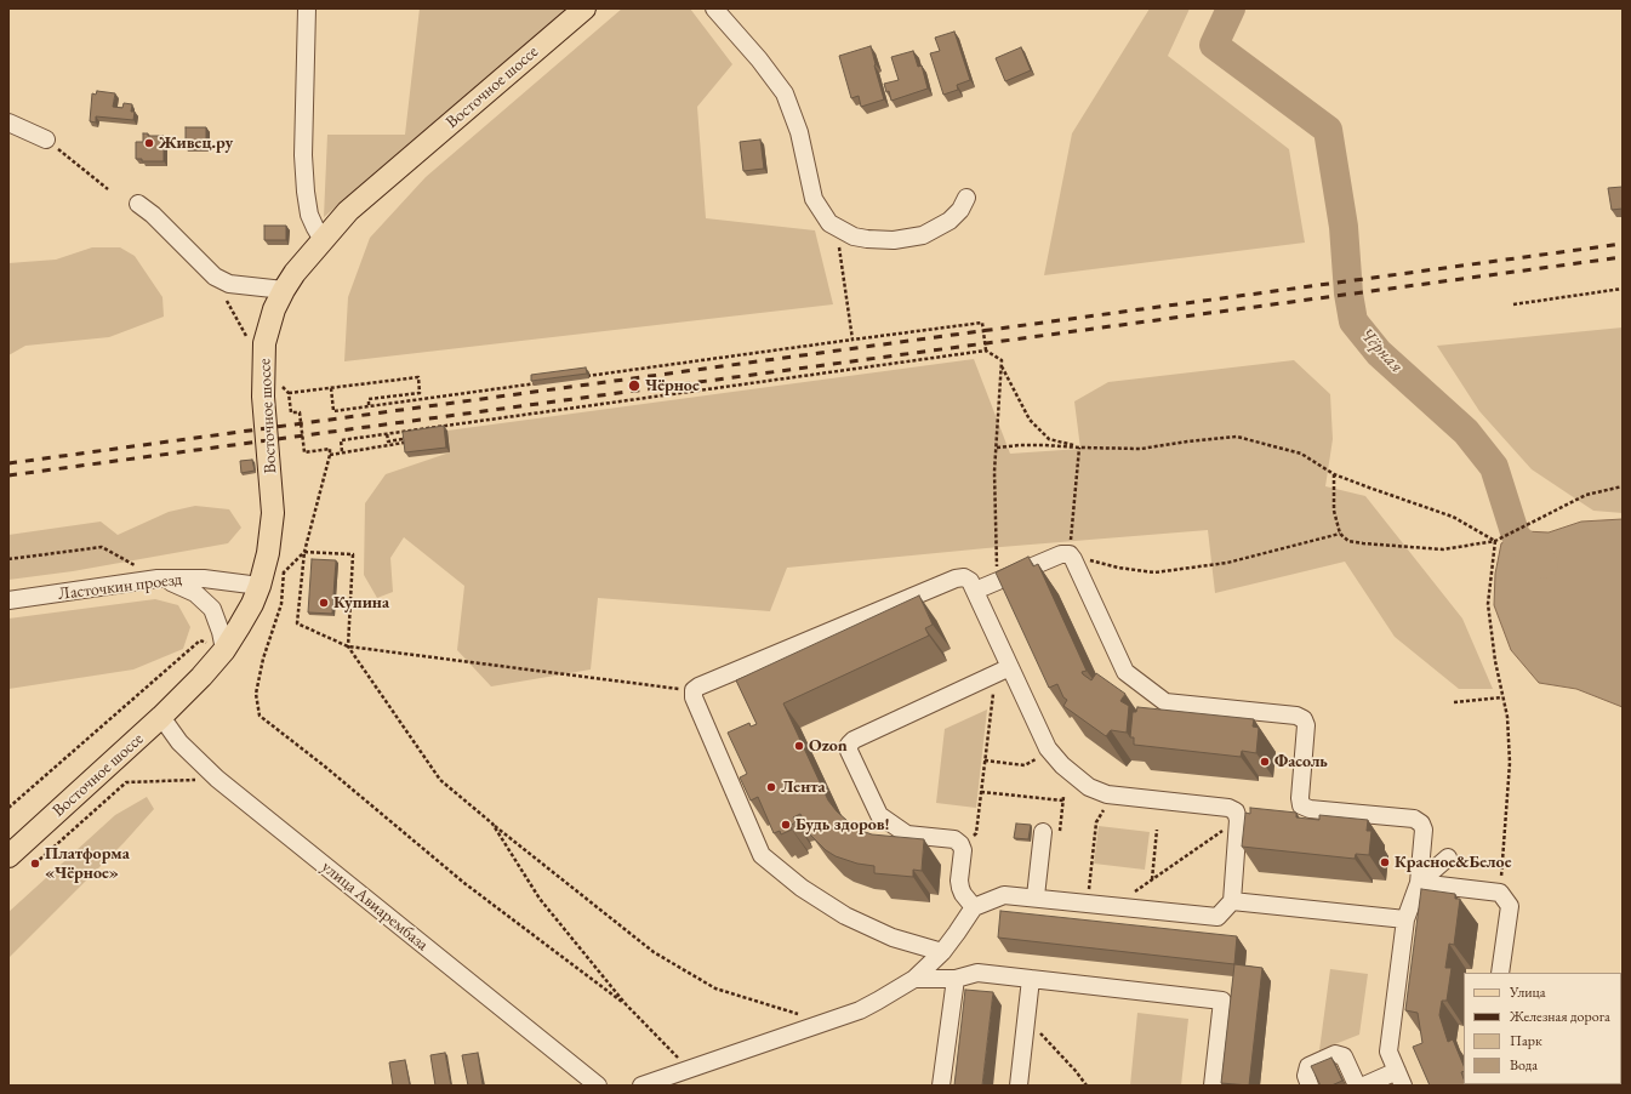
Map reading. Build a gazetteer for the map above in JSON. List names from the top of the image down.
{
  "streets": {
    "main road": ["Восточное шоссе"],
    "street": ["Ласточкин проезд", "улица Авиарембаза"]
  },
  "crossings": [
    ["Восточное шоссе", "Ласточкин проезд"],
    ["Восточное шоссе", "улица Авиарембаза"]
  ],
  "water": ["Чёрная"],
  "places": [
    "Живец.ру",
    "Чёрное",
    "Купина",
    "Ozon",
    "Фасоль",
    "Лента",
    "Будь здоров!",
    "Красное&Белое",
    "Платформа «Чёрное»"
  ],
  "legend": [
    "Улица",
    "Железная дорога",
    "Парк",
    "Вода"
  ]
}
